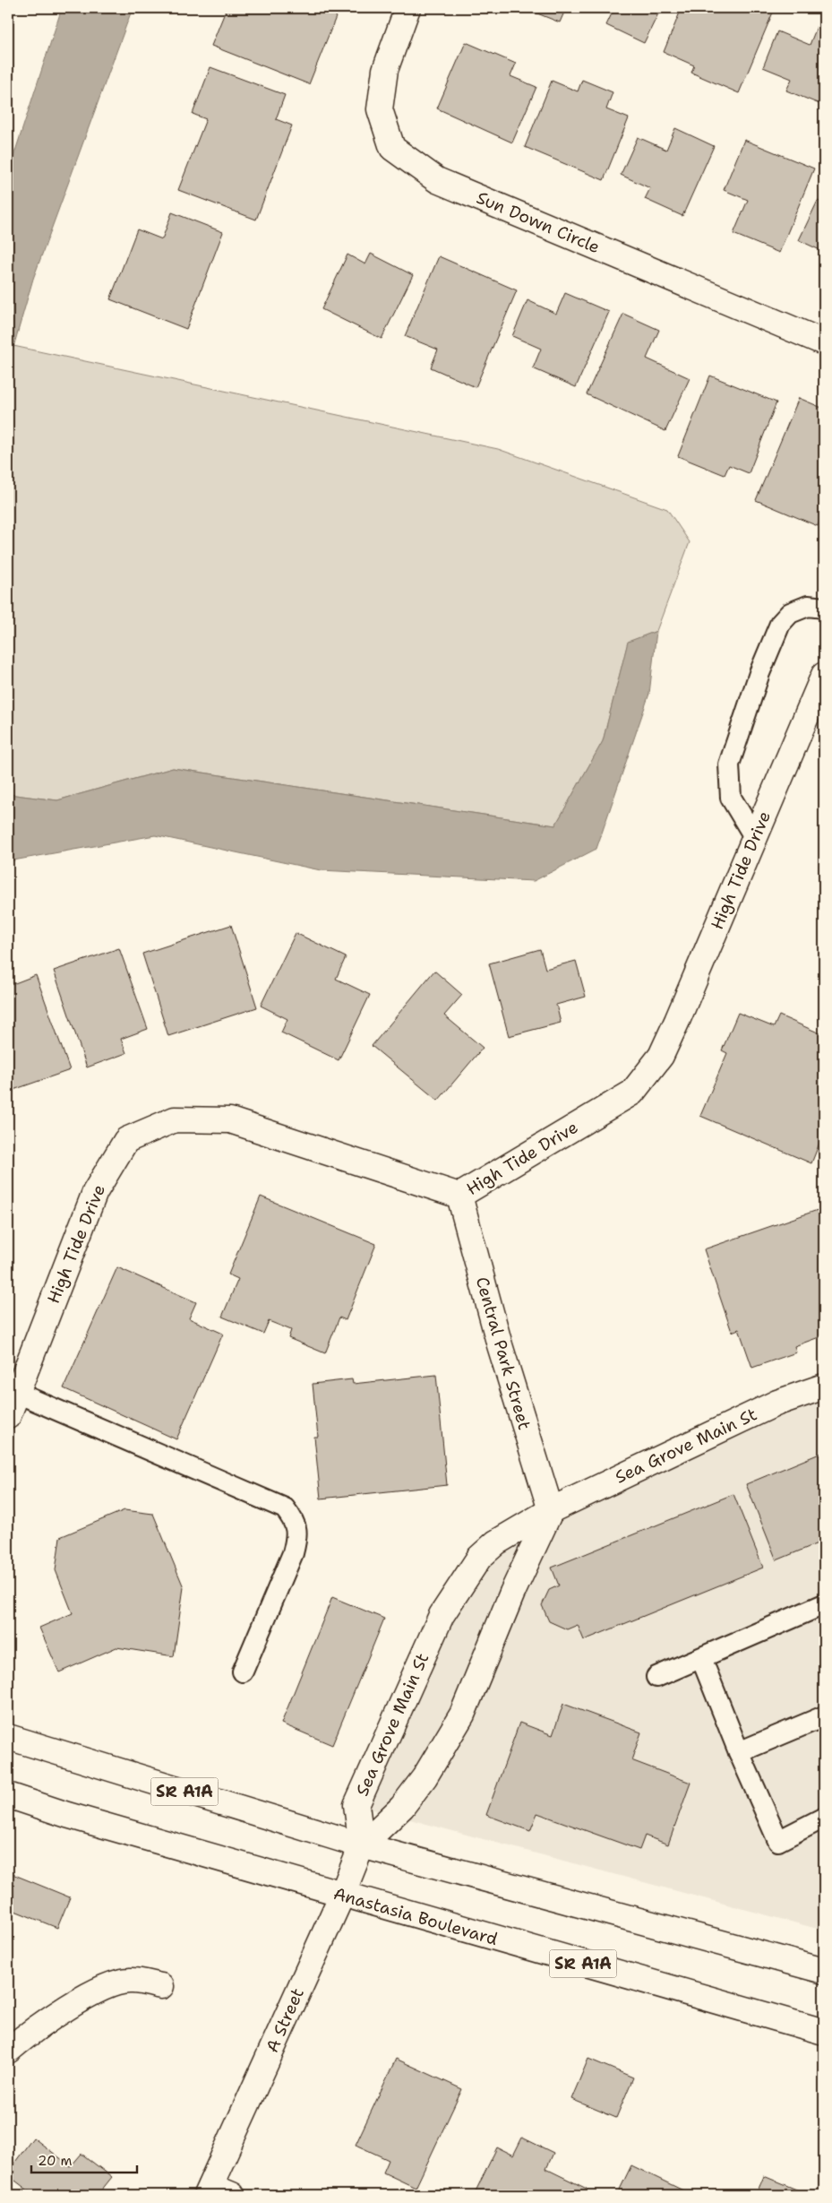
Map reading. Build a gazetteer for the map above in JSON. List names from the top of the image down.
{
  "streets": {
    "street": [
      "Sun Down Circle",
      "High Tide Drive",
      "Central Park Street",
      "Sea Grove Main St",
      "SR A1A",
      "Anastasia Boulevard",
      "A Street"
    ]
  },
  "crossings": [
    ["High Tide Drive", "Central Park Street"],
    ["Central Park Street", "Sea Grove Main St"],
    ["Sea Grove Main St", "SR A1A"],
    ["Sea Grove Main St", "A Street"],
    ["SR A1A", "A Street"],
    ["Anastasia Boulevard", "A Street"]
  ],
  "scale_bar": "20 m"
}
